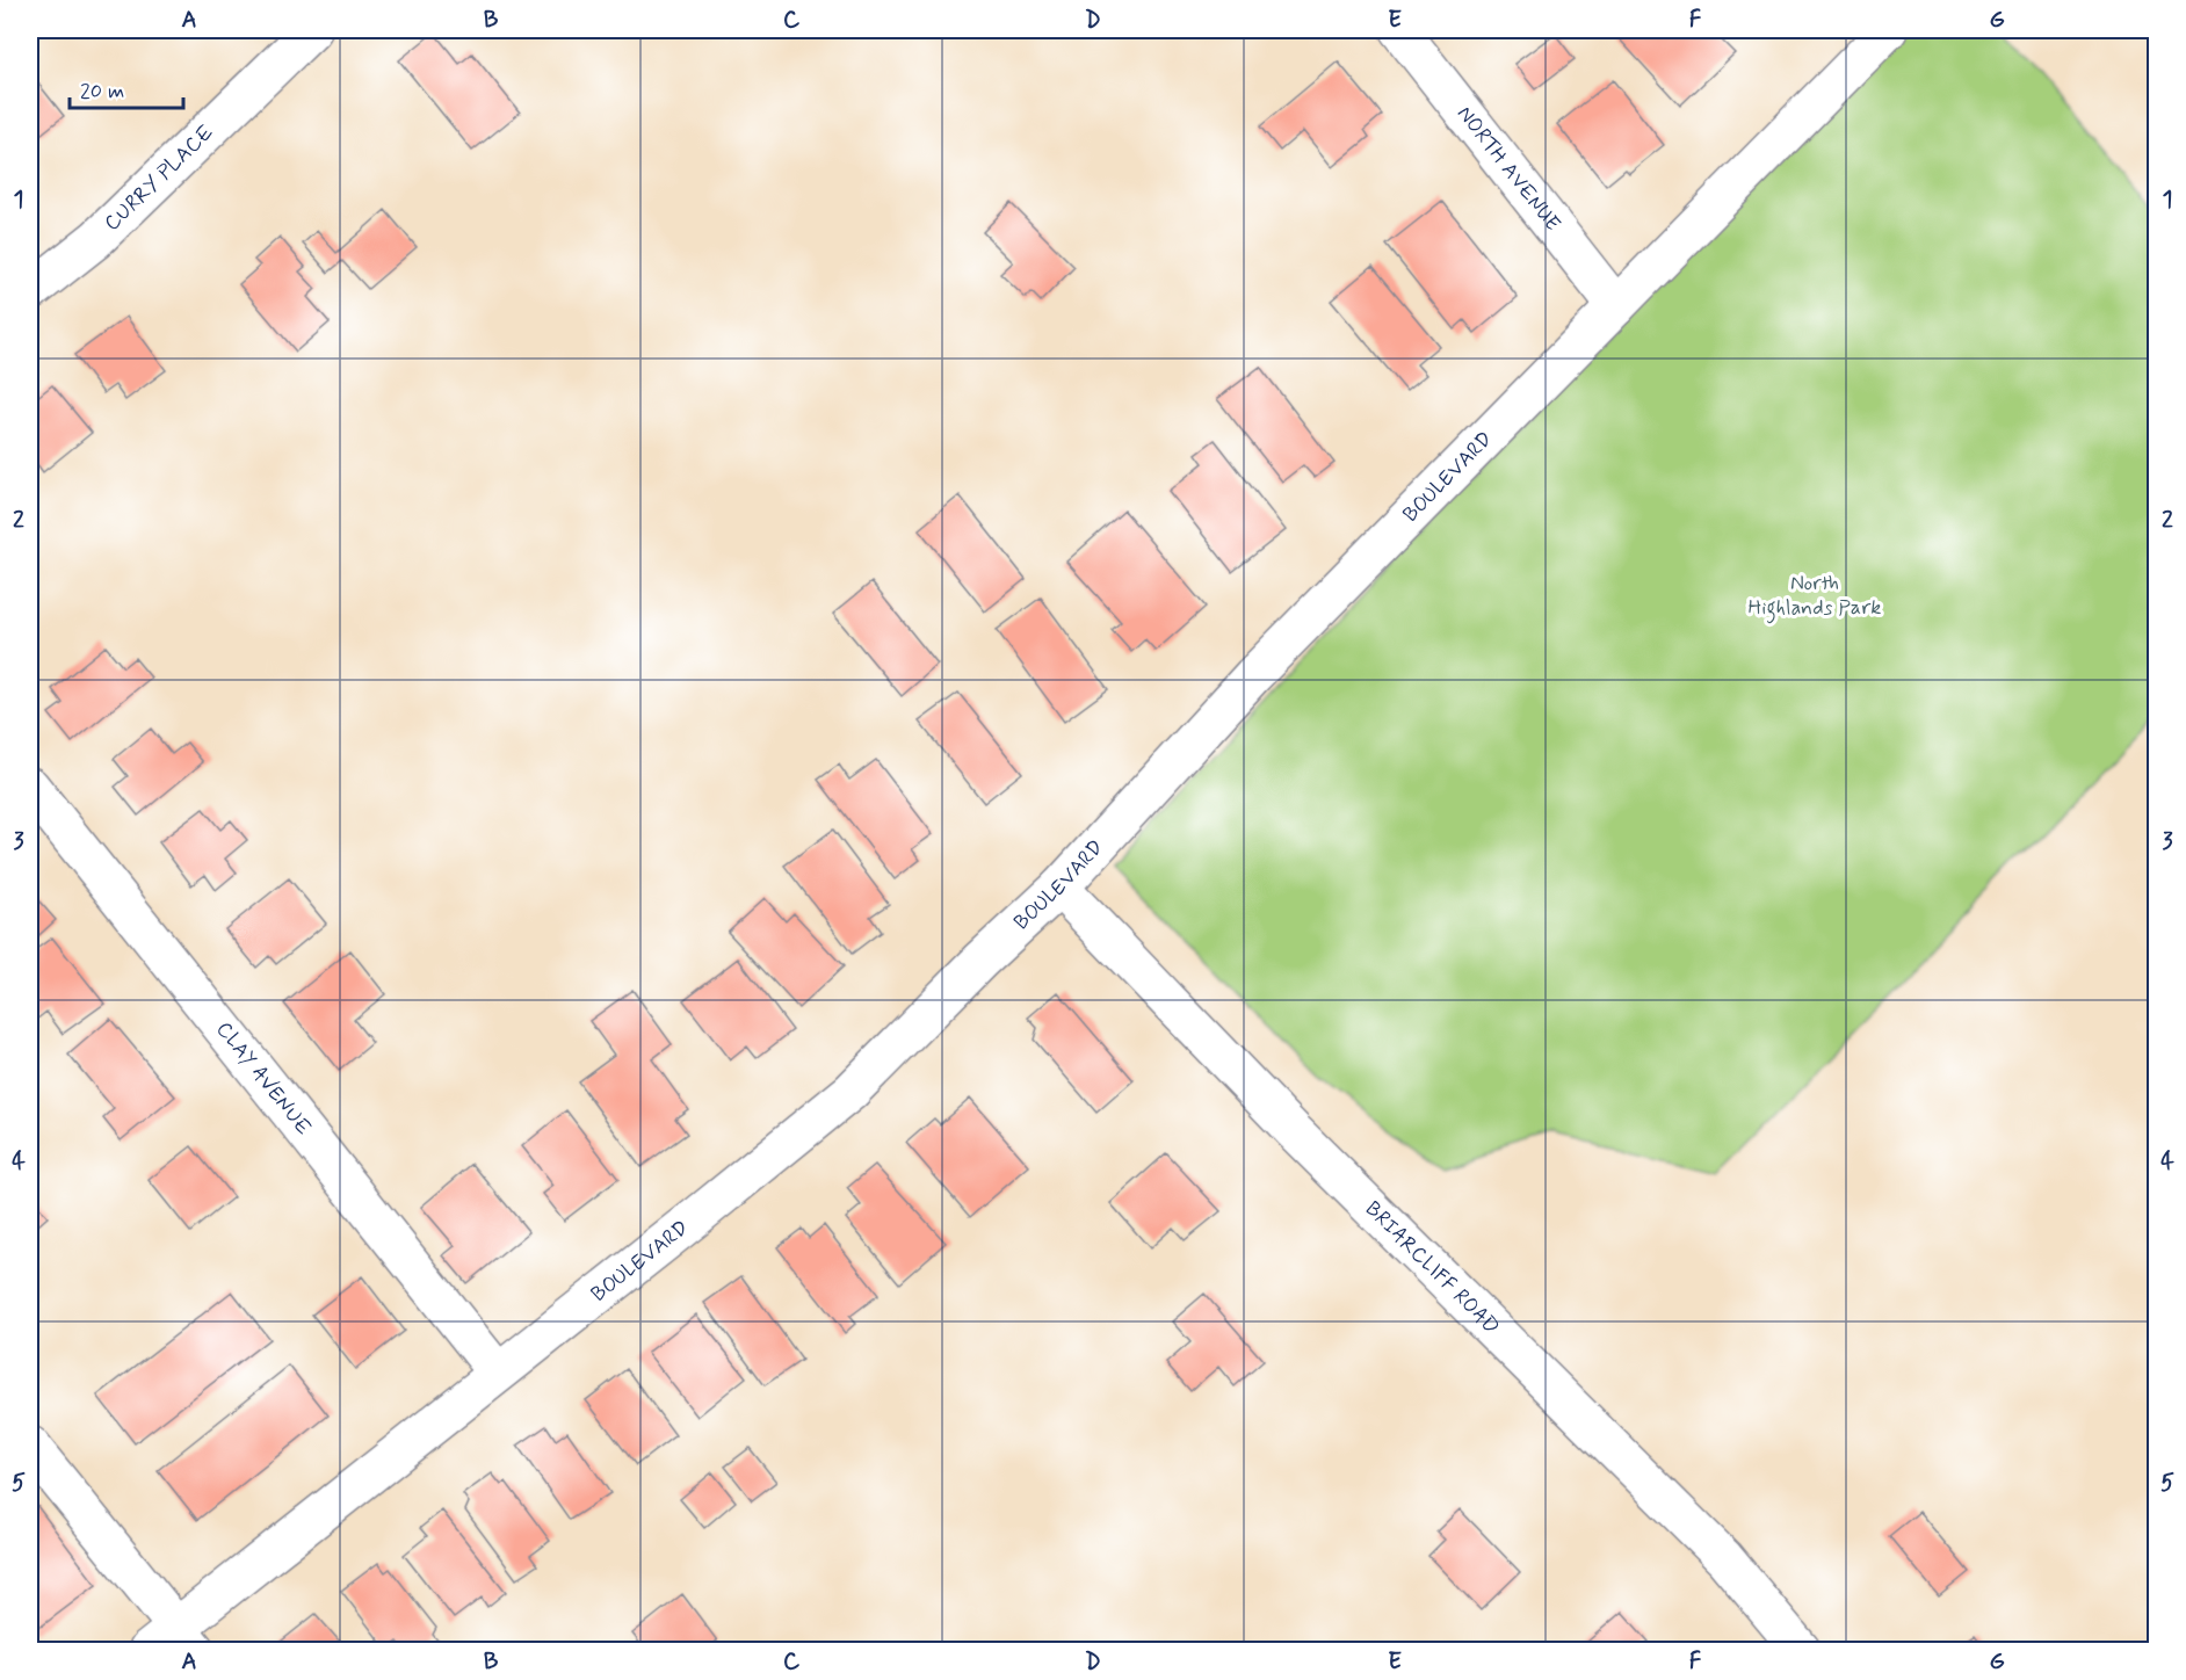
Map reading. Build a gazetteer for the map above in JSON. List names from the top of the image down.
{
  "streets": {
    "street": [
      "NORTH AVENUE",
      "CURRY PLACE",
      "BOULEVARD",
      "CLAY AVENUE",
      "BRIARCLIFF ROAD"
    ]
  },
  "crossings": [
    ["NORTH AVENUE", "BOULEVARD"],
    ["BOULEVARD", "CLAY AVENUE"],
    ["BOULEVARD", "BRIARCLIFF ROAD"]
  ],
  "parks": ["North Highlands Park"],
  "scale_bar": "20 m",
  "grid": {
    "columns": [
      "A",
      "B",
      "C",
      "D",
      "E",
      "F",
      "G"
    ],
    "rows": [
      "1",
      "2",
      "3",
      "4",
      "5"
    ]
  }
}
